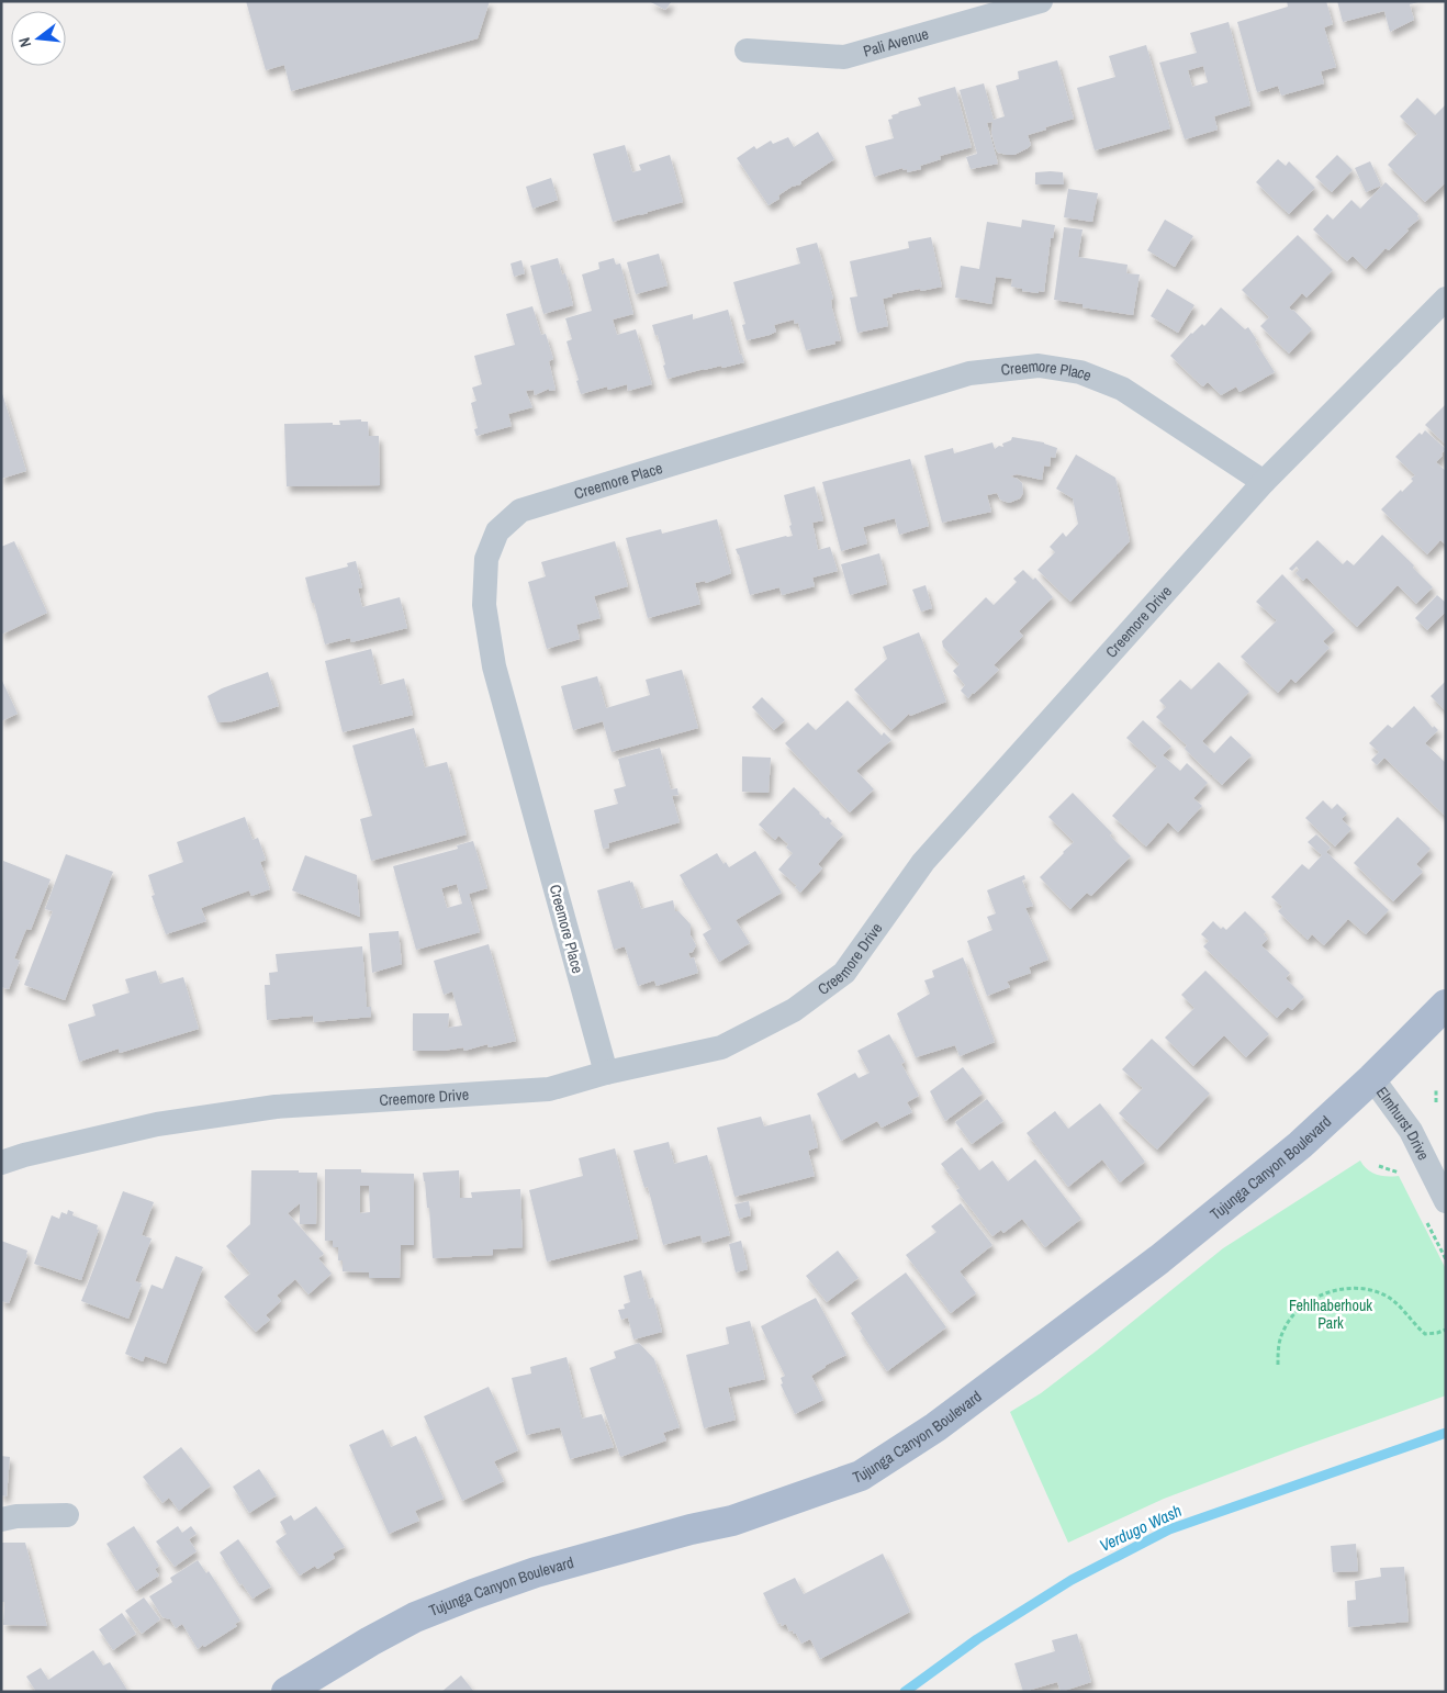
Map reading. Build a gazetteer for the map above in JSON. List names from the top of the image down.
{
  "streets": {
    "main road": ["Tujunga Canyon Boulevard"],
    "street": [
      "Pali Avenue",
      "Creemore Place",
      "Creemore Drive",
      "Elmhurst Drive"
    ]
  },
  "crossings": [
    ["Creemore Place", "Creemore Drive"],
    ["Elmhurst Drive", "Tujunga Canyon Boulevard"]
  ],
  "water": ["Verdugo Wash"],
  "parks": ["Fehlhaberhouk Park"],
  "north": "left"
}
